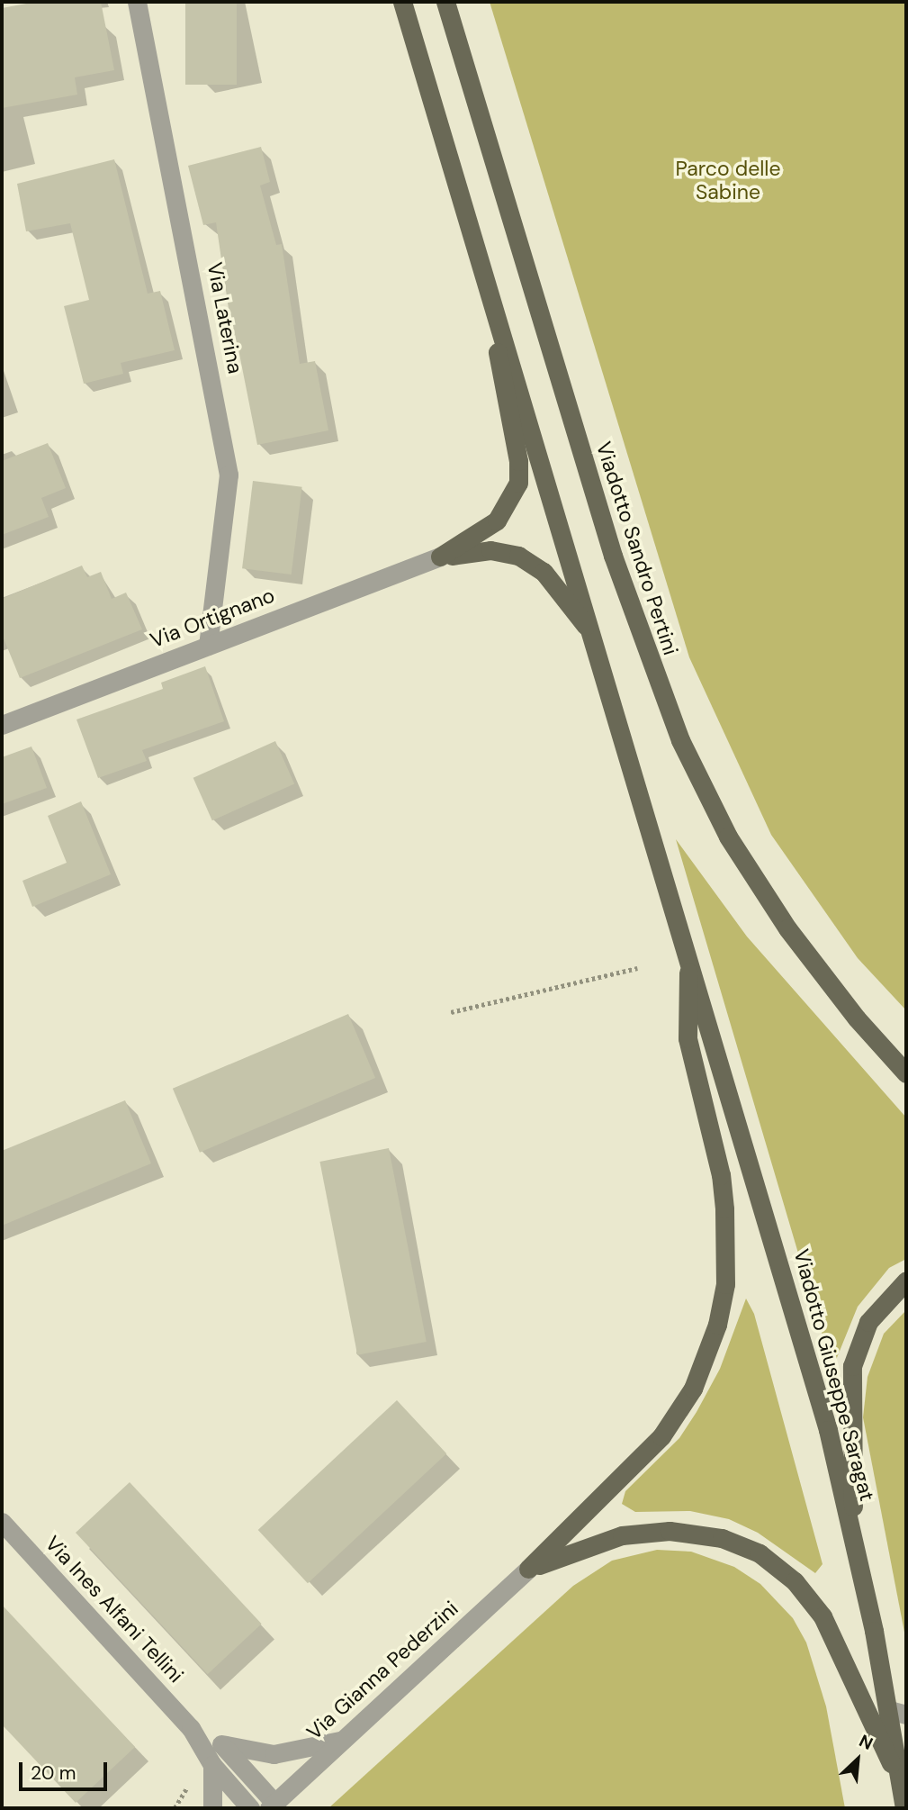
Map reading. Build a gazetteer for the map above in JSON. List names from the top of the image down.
{
  "streets": {
    "main road": ["Viadotto Sandro Pertini", "Viadotto Giuseppe Saragat"],
    "street": [
      "Via Laterina",
      "Via Ortignano",
      "Via Ines Alfani Tellini",
      "Via Gianna Pederzini"
    ]
  },
  "crossings": [
    ["Via Laterina", "Via Ortignano"],
    ["Via Ines Alfani Tellini", "Via Gianna Pederzini"]
  ],
  "parks": ["Parco delle Sabine"],
  "scale_bar": "20 m",
  "north": "top right"
}
